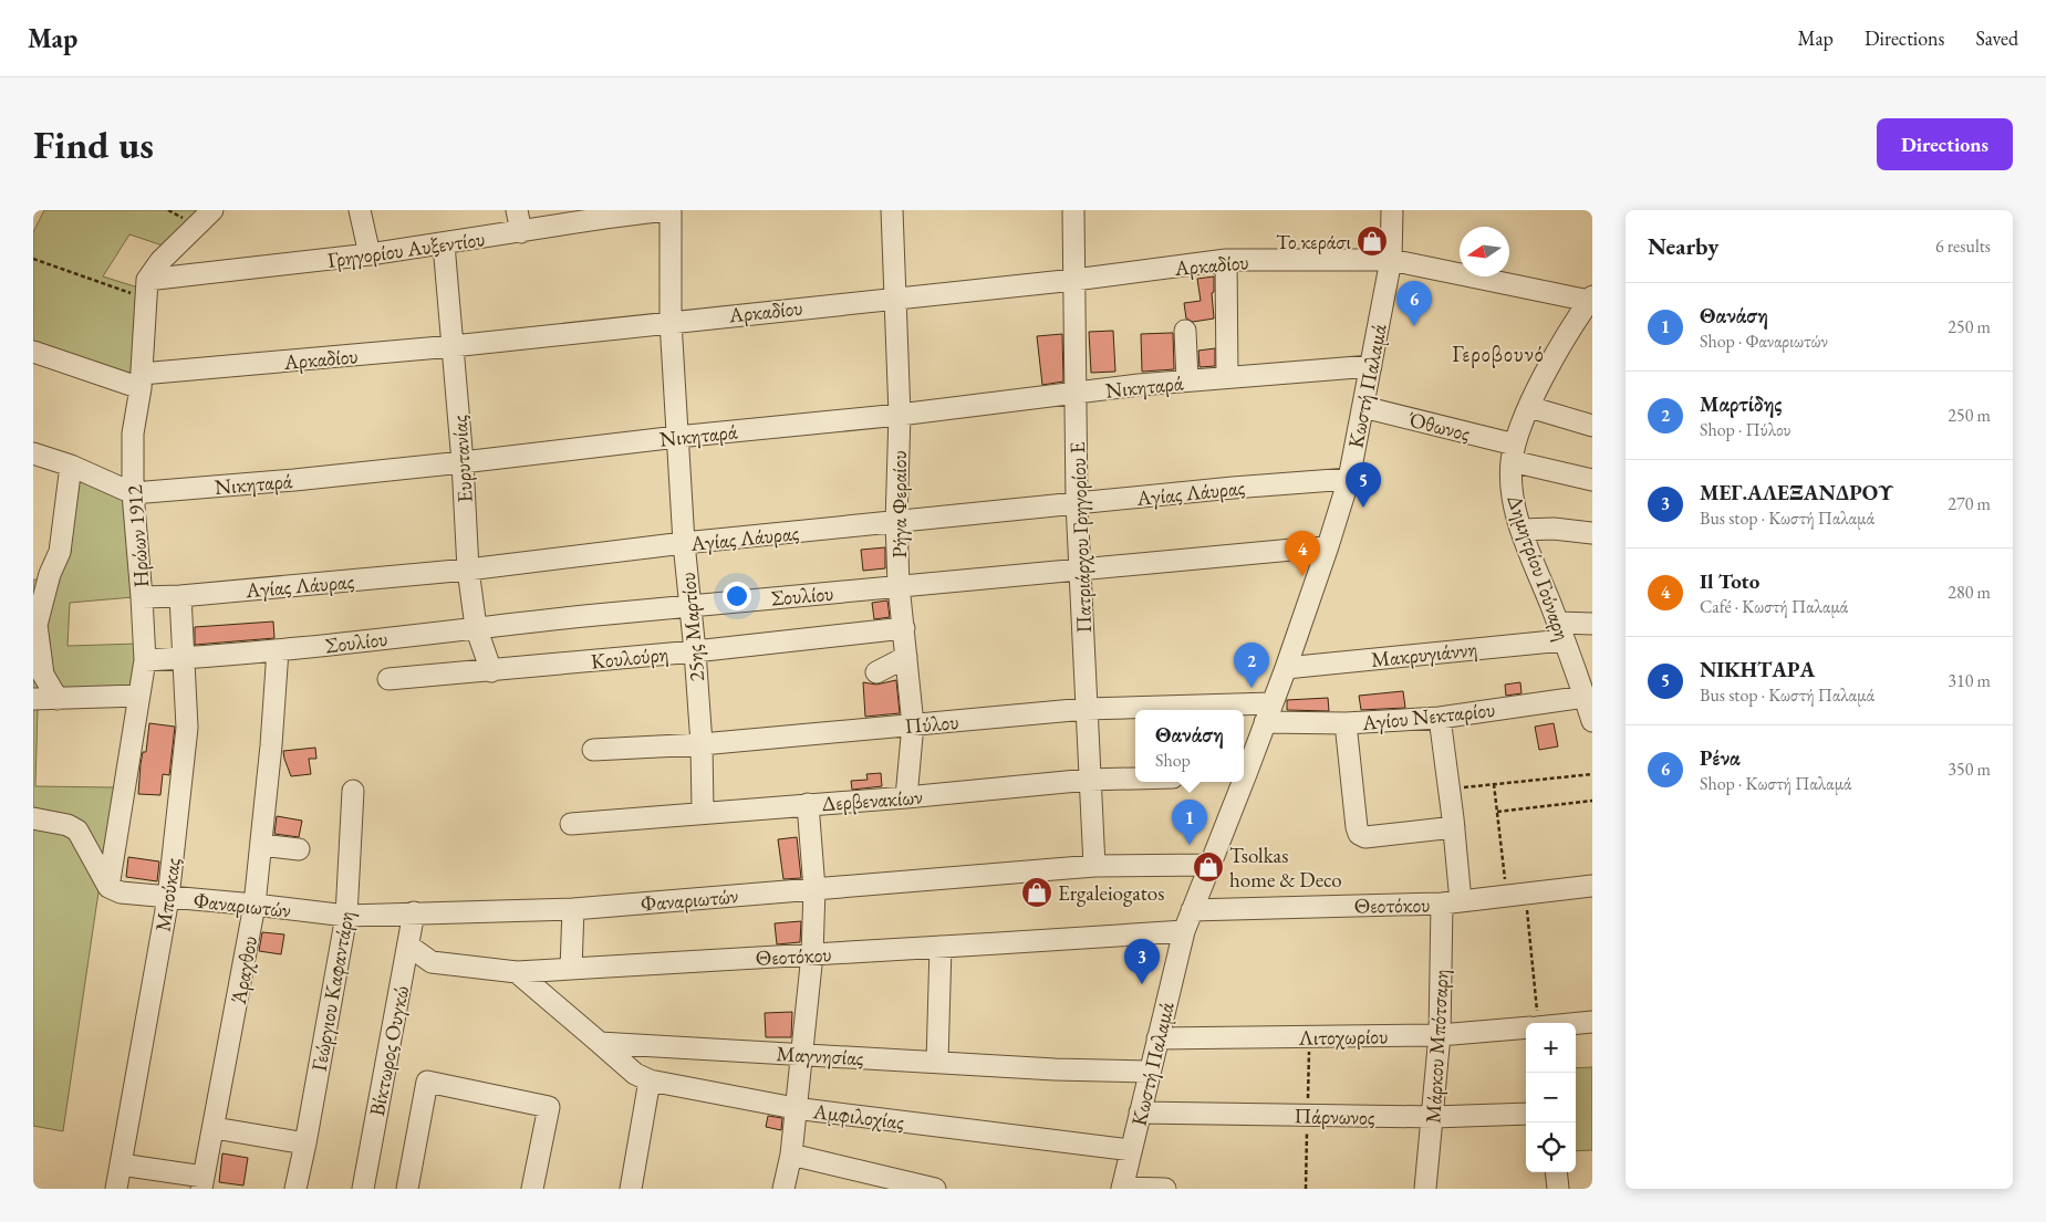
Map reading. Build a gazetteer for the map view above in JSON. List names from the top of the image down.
{
  "streets": {
    "street": [
      "Γρηγορίου Αυξεντίου",
      "Αρκαδίου",
      "Νικηταρά",
      "Κωστή Παλαμά",
      "Όθωνος",
      "Ευρυτανίας",
      "Αγίας Λάυρας",
      "Ρήγα Φεραίου",
      "Ηρώων 1912",
      "Πατριάρχου Γρηγορίου Ε",
      "Δημητρίου Γούναρη",
      "Σουλίου",
      "25ης Μαρτίου",
      "Μακρυγιάννη",
      "Κουλούρη",
      "Αγίου Νεκταρίου",
      "Πύλου",
      "Δερβενακίων",
      "Μπούκας",
      "Φαναριωτών",
      "Θεοτόκου",
      "Άραχθου",
      "Γεώργιου Καφαντάρη",
      "Λιτοχωρίου",
      "Μάρκου Μπότσαρη",
      "Βίκτωρος Ουγκώ",
      "Μαγνησίας",
      "Αμφιλοχίας",
      "Πάρνωνος"
    ]
  },
  "crossings": [
    ["Γρηγορίου Αυξεντίου", "Ευρυτανίας"],
    ["Γρηγορίου Αυξεντίου", "Ηρώων 1912"],
    ["Αρκαδίου", "Κωστή Παλαμά"],
    ["Αρκαδίου", "Ευρυτανίας"],
    ["Αρκαδίου", "Ρήγα Φεραίου"],
    ["Αρκαδίου", "Ηρώων 1912"],
    ["Αρκαδίου", "Πατριάρχου Γρηγορίου Ε"],
    ["Αρκαδίου", "Δημητρίου Γούναρη"],
    ["Αρκαδίου", "25ης Μαρτίου"],
    ["Νικηταρά", "Κωστή Παλαμά"],
    ["Νικηταρά", "Ευρυτανίας"],
    ["Νικηταρά", "Ρήγα Φεραίου"],
    ["Νικηταρά", "Ηρώων 1912"],
    ["Νικηταρά", "Πατριάρχου Γρηγορίου Ε"],
    ["Νικηταρά", "25ης Μαρτίου"],
    ["Κωστή Παλαμά", "Όθωνος"],
    ["Κωστή Παλαμά", "Αγίας Λάυρας"],
    ["Κωστή Παλαμά", "Σουλίου"],
    ["Κωστή Παλαμά", "Μακρυγιάννη"],
    ["Κωστή Παλαμά", "Αγίου Νεκταρίου"],
    ["Κωστή Παλαμά", "Πύλου"],
    ["Κωστή Παλαμά", "Φαναριωτών"],
    ["Κωστή Παλαμά", "Θεοτόκου"],
    ["Κωστή Παλαμά", "Λιτοχωρίου"],
    ["Κωστή Παλαμά", "Μαγνησίας"],
    ["Κωστή Παλαμά", "Αμφιλοχίας"],
    ["Κωστή Παλαμά", "Πάρνωνος"],
    ["Όθωνος", "Δημητρίου Γούναρη"],
    ["Ευρυτανίας", "Αγίας Λάυρας"],
    ["Ευρυτανίας", "Σουλίου"],
    ["Ευρυτανίας", "Κουλούρη"],
    ["Αγίας Λάυρας", "Ρήγα Φεραίου"],
    ["Αγίας Λάυρας", "Ηρώων 1912"],
    ["Αγίας Λάυρας", "Πατριάρχου Γρηγορίου Ε"],
    ["Αγίας Λάυρας", "25ης Μαρτίου"],
    ["Αγίας Λάυρας", "Μπούκας"],
    ["Ρήγα Φεραίου", "Σουλίου"],
    ["Ρήγα Φεραίου", "Κουλούρη"],
    ["Ρήγα Φεραίου", "Πύλου"],
    ["Ρήγα Φεραίου", "Δερβενακίων"],
    ["Ηρώων 1912", "Σουλίου"],
    ["Ηρώων 1912", "Φαναριωτών"],
    ["Πατριάρχου Γρηγορίου Ε", "Σουλίου"],
    ["Πατριάρχου Γρηγορίου Ε", "Πύλου"],
    ["Πατριάρχου Γρηγορίου Ε", "Δερβενακίων"],
    ["Πατριάρχου Γρηγορίου Ε", "Φαναριωτών"],
    ["Δημητρίου Γούναρη", "Μακρυγιάννη"],
    ["Δημητρίου Γούναρη", "Αγίου Νεκταρίου"],
    ["Σουλίου", "25ης Μαρτίου"],
    ["Σουλίου", "Μπούκας"],
    ["Σουλίου", "Άραχθου"],
    ["25ης Μαρτίου", "Κουλούρη"],
    ["25ης Μαρτίου", "Πύλου"],
    ["25ης Μαρτίου", "Δερβενακίων"],
    ["Αγίου Νεκταρίου", "Πύλου"],
    ["Αγίου Νεκταρίου", "Μάρκου Μπότσαρη"],
    ["Μπούκας", "Φαναριωτών"],
    ["Φαναριωτών", "Άραχθου"],
    ["Φαναριωτών", "Γεώργιου Καφαντάρη"],
    ["Φαναριωτών", "Βίκτωρος Ουγκώ"],
    ["Θεοτόκου", "Μάρκου Μπότσαρη"],
    ["Θεοτόκου", "Βίκτωρος Ουγκώ"],
    ["Λιτοχωρίου", "Μάρκου Μπότσαρη"],
    ["Μάρκου Μπότσαρη", "Πάρνωνος"],
    ["Μαγνησίας", "Αμφιλοχίας"]
  ],
  "districts": ["Γεροβουνό"],
  "places": {
    "shop": ["Το κεράσι", "Tsolkas home & Deco", "Ergaleiogatos"]
  },
  "north": "left",
  "page": {
    "header": "Map",
    "nav": ["Map", "Directions", "Saved"],
    "buttons": "Directions",
    "title": "Find us",
    "heading": ["Nearby", "6 results"],
    "pins": [
      "6",
      "5",
      "4",
      "2",
      "1",
      "3"
    ],
    "list": [
      {
        "mark": "1",
        "name": "Θανάση",
        "note": "Shop · Φαναριωτών",
        "value": "250 m"
      },
      {
        "mark": "2",
        "name": "Μαρτίδης",
        "note": "Shop · Πύλου",
        "value": "250 m"
      },
      {
        "mark": "3",
        "name": "ΜΕΓ.ΑΛΕΞΑΝΔΡΟΥ",
        "note": "Bus stop · Κωστή Παλαμά",
        "value": "270 m"
      },
      {
        "mark": "4",
        "name": "Il Toto",
        "note": "Café · Κωστή Παλαμά",
        "value": "280 m"
      },
      {
        "mark": "5",
        "name": "ΝΙΚΗΤΑΡΑ",
        "note": "Bus stop · Κωστή Παλαμά",
        "value": "310 m"
      },
      {
        "mark": "6",
        "name": "Ρένα",
        "note": "Shop · Κωστή Παλαμά",
        "value": "350 m"
      }
    ],
    "popup": ["Θανάση", "Shop"],
    "map_buttons": ["+", "−"]
  }
}
